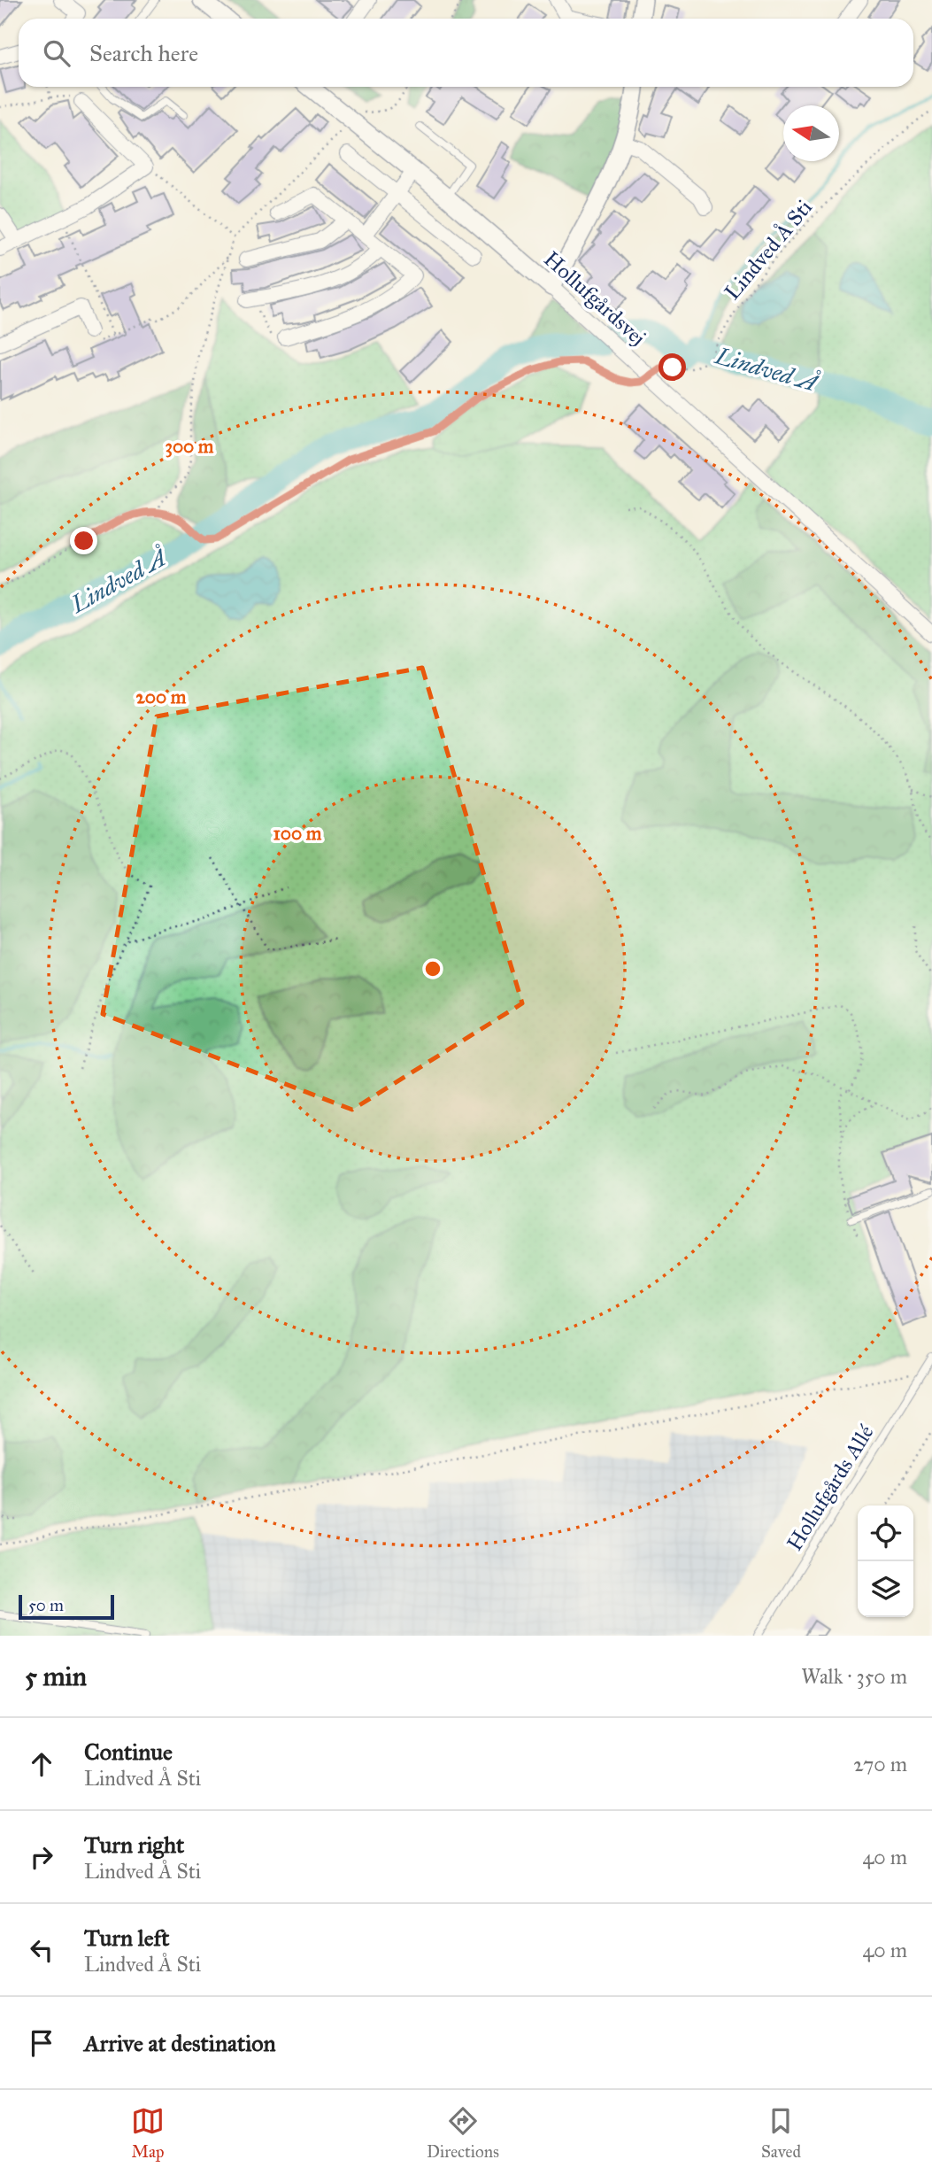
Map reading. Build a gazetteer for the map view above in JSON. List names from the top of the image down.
{
  "streets": {
    "street": ["Hollufgårdsvej"],
    "lane": ["Hollufgårds Allé"],
    "path": ["Lindved Å Sti"]
  },
  "crossings": [
    ["Lindved Å Sti", "Hollufgårdsvej"]
  ],
  "water": ["Lindved Å"],
  "scale_bar": "50 m",
  "north": "left",
  "page": {
    "search": "Search here",
    "scale": "50 m",
    "heading": ["5 min", "Walk · 350 m"],
    "list": [
      ["Continue", "Lindved Å Sti", "270 m"],
      ["Turn right", "Lindved Å Sti", "40 m"],
      ["Turn left", "Lindved Å Sti", "40 m"],
      "Arrive at destination"
    ],
    "nav": ["Map", "Directions", "Saved"]
  },
  "rings": ["300 m", "200 m", "100 m"]
}
